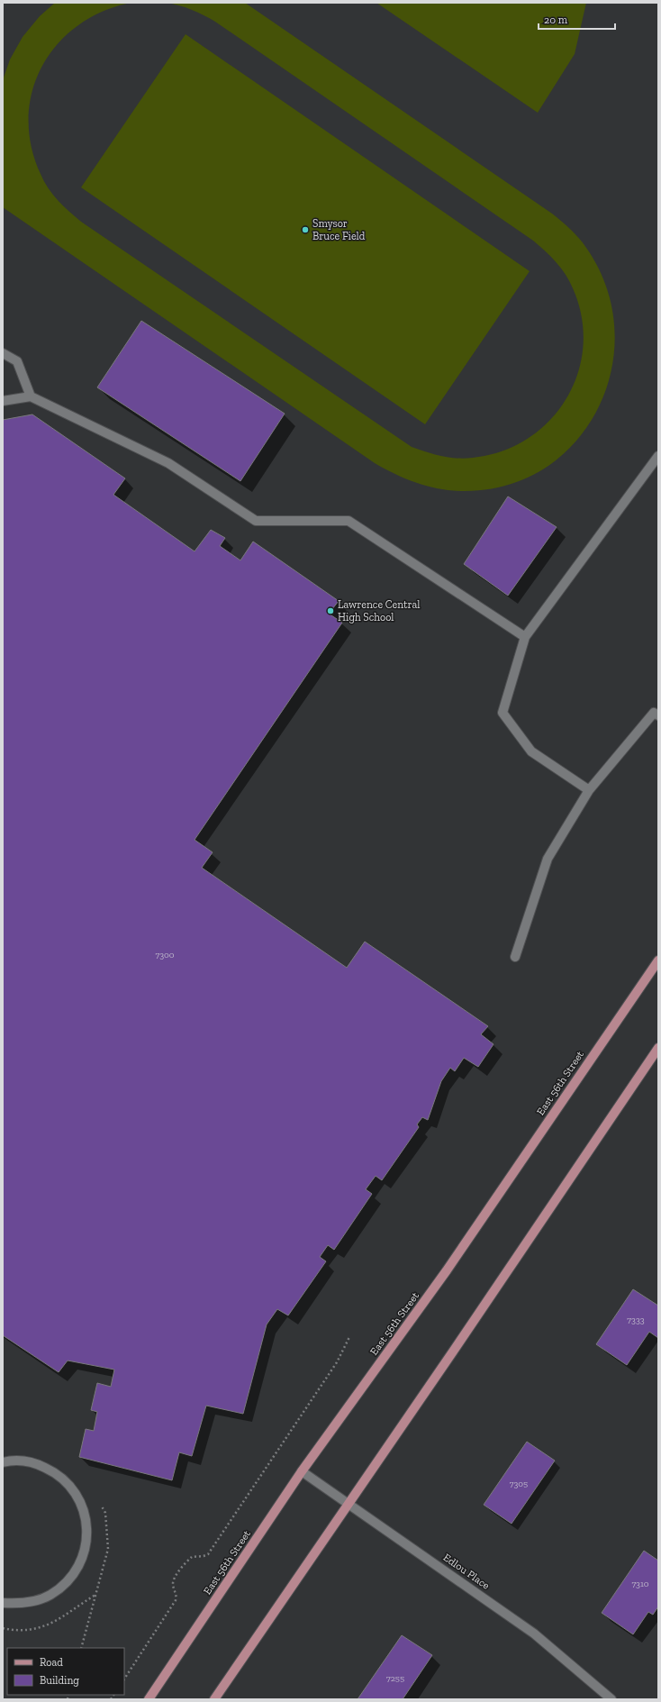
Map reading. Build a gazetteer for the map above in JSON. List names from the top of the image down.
{
  "streets": {
    "main road": ["East 56th Street"],
    "street": ["Edlou Place"]
  },
  "crossings": [
    ["East 56th Street", "Edlou Place"]
  ],
  "places": ["Smysor Bruce Field", "Lawrence Central High School"],
  "house_numbers": [
    "7300",
    "7333",
    "7305",
    "7310",
    "7255"
  ],
  "legend": ["Road", "Building"],
  "scale_bar": "20 m"
}
